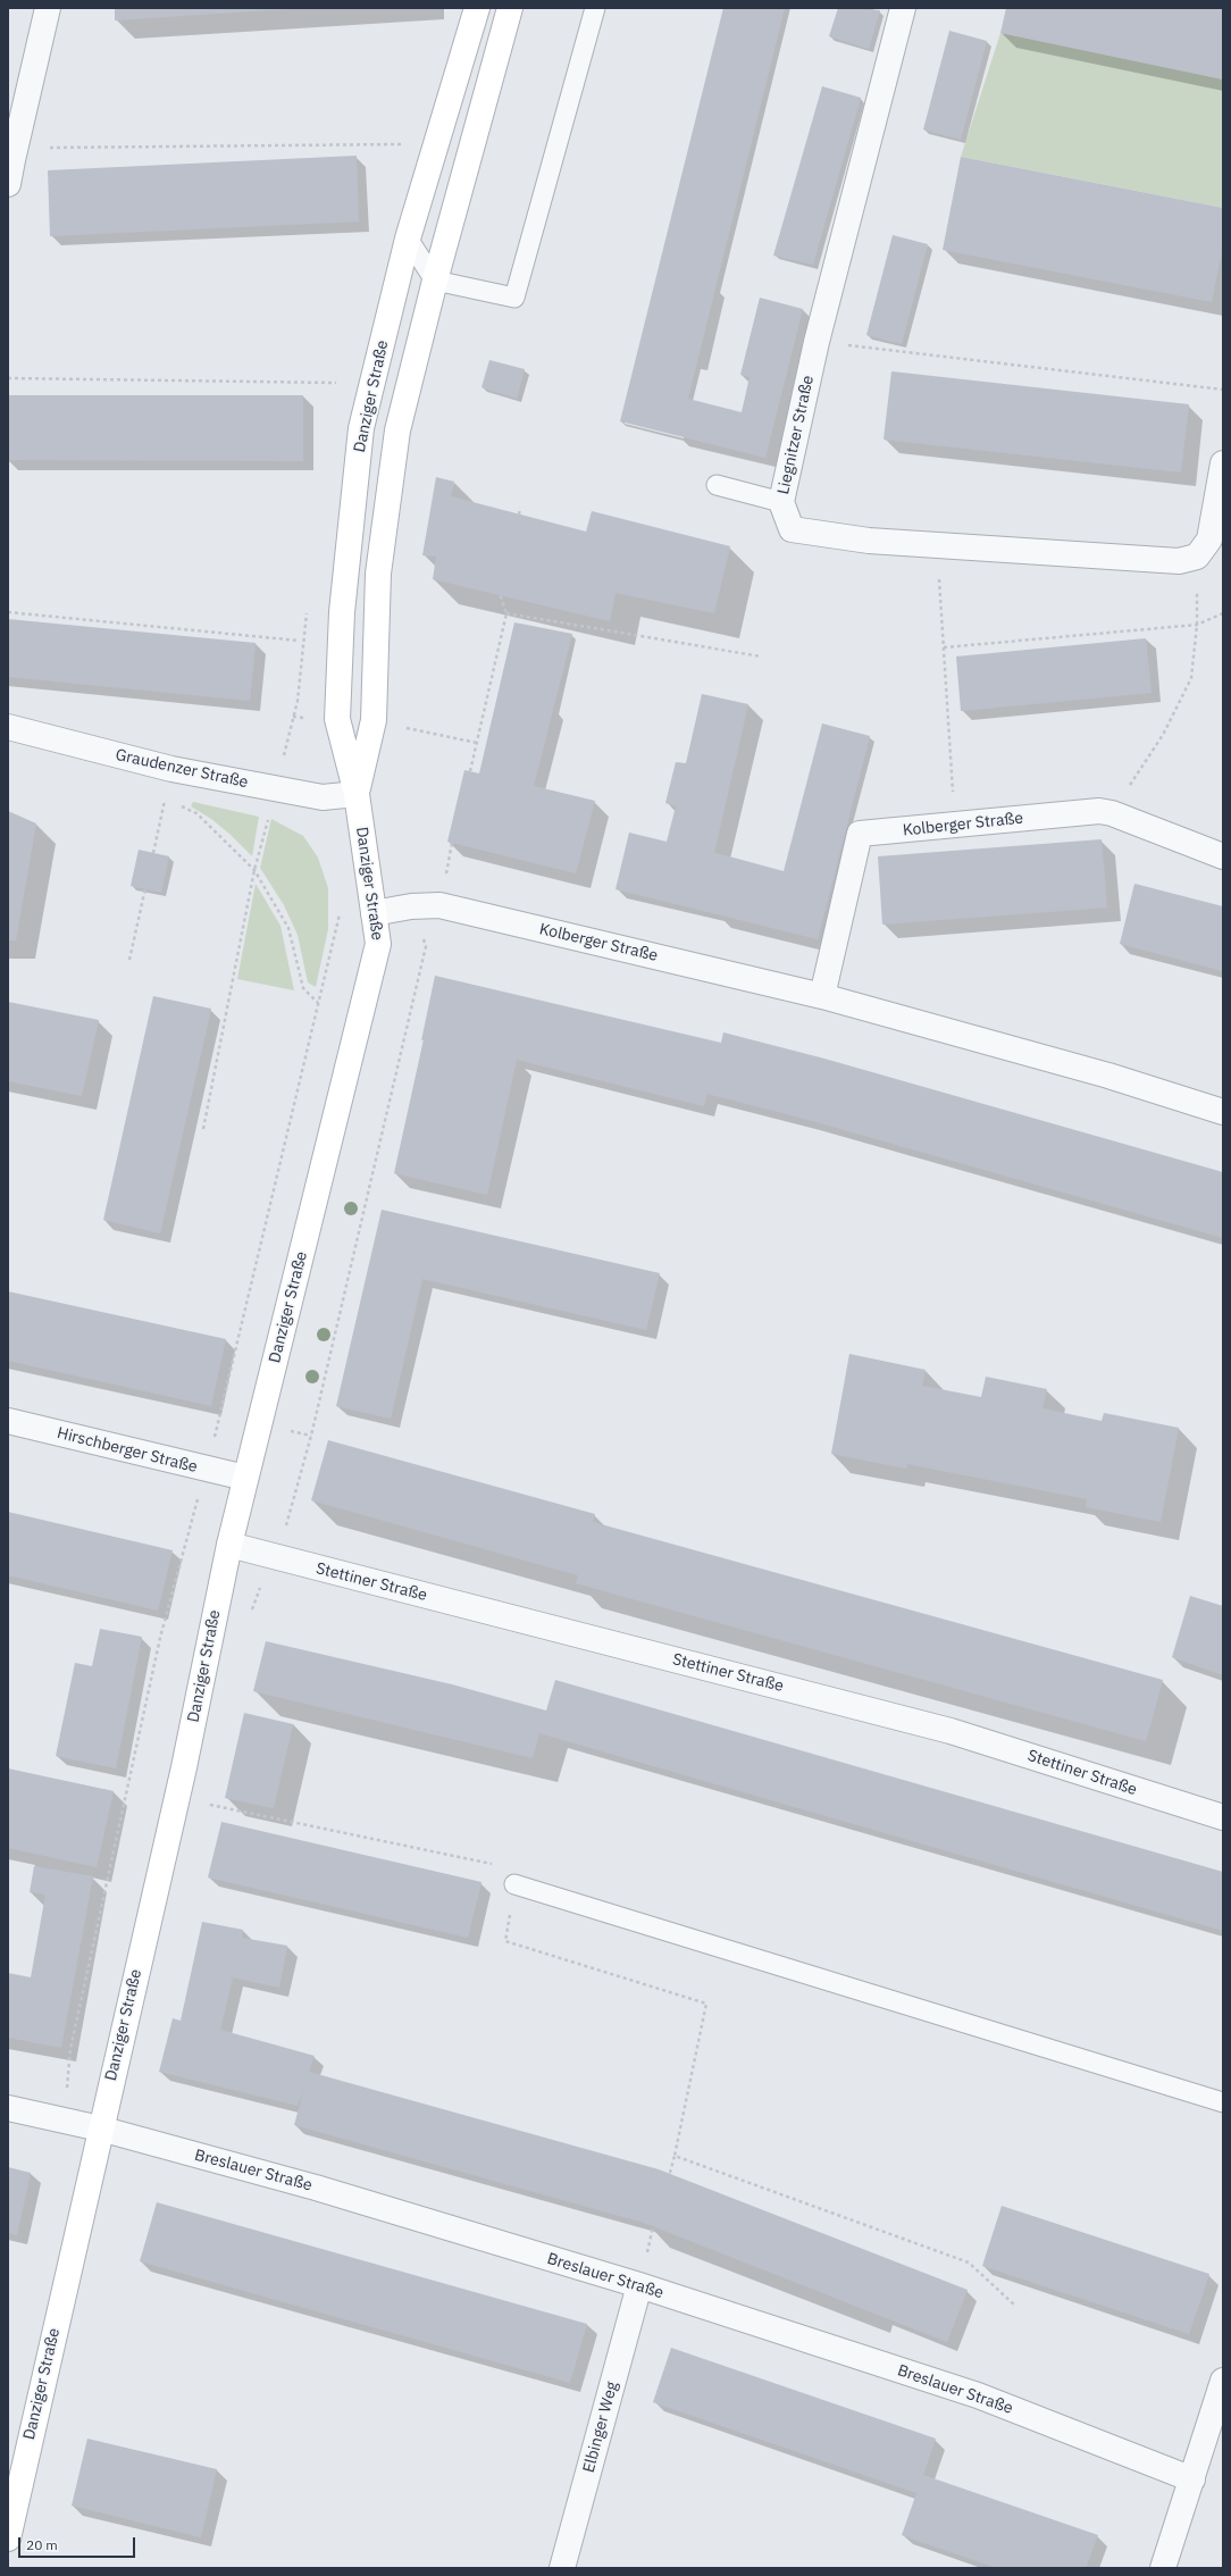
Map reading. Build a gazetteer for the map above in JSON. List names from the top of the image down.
{
  "streets": {
    "street": [
      "Danziger Straße",
      "Liegnitzer Straße",
      "Graudenzer Straße",
      "Kolberger Straße",
      "Hirschberger Straße",
      "Stettiner Straße",
      "Breslauer Straße",
      "Elbinger Weg"
    ]
  },
  "crossings": [
    ["Danziger Straße", "Graudenzer Straße"],
    ["Danziger Straße", "Kolberger Straße"],
    ["Danziger Straße", "Hirschberger Straße"],
    ["Danziger Straße", "Stettiner Straße"],
    ["Danziger Straße", "Breslauer Straße"],
    ["Breslauer Straße", "Elbinger Weg"]
  ],
  "scale_bar": "20 m"
}
